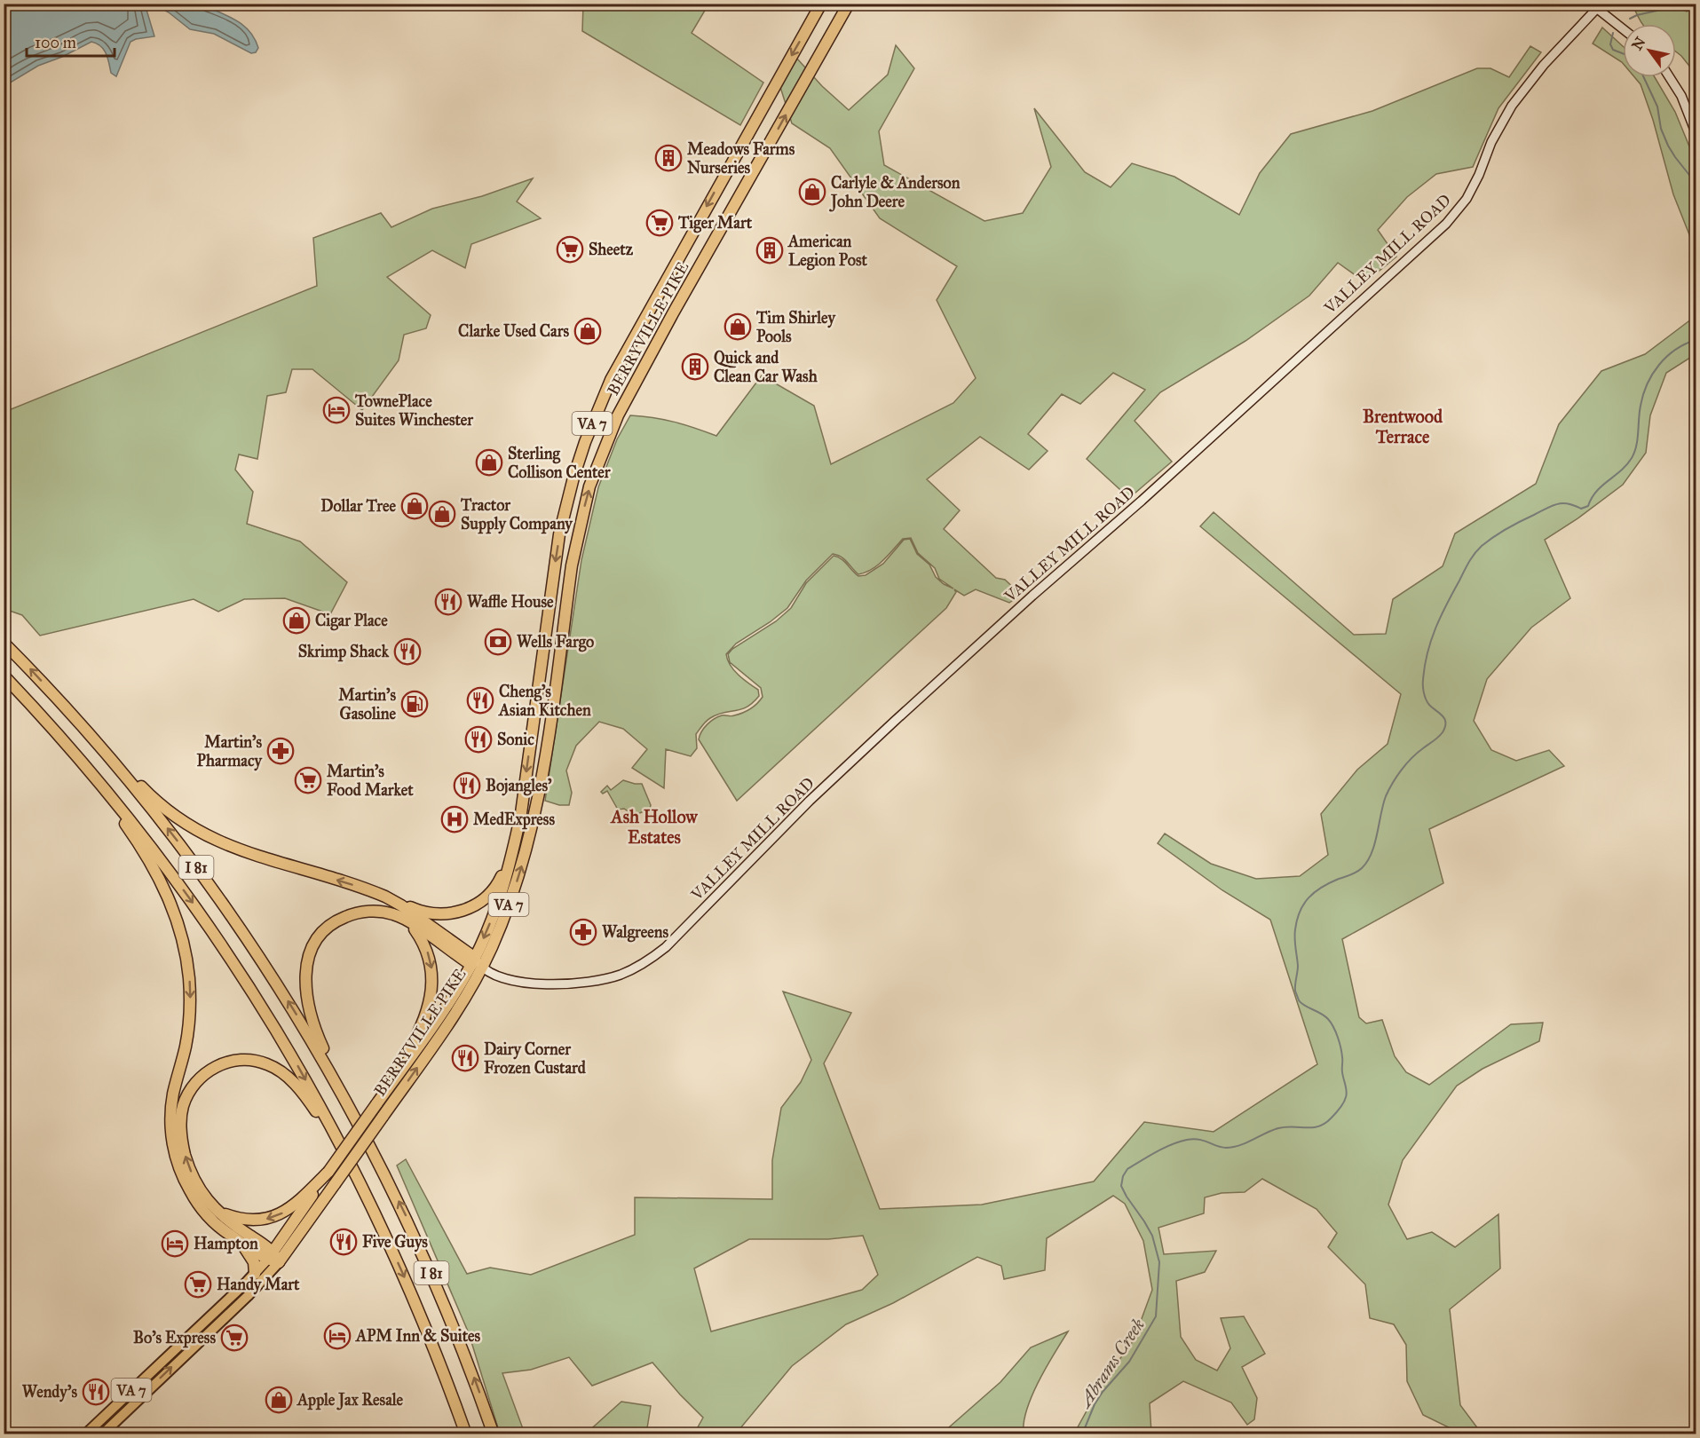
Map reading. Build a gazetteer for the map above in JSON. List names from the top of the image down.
{
  "streets": {
    "highway": ["BERRYVILLE PIKE", "VA 7", "I 81"],
    "street": ["VALLEY MILL ROAD"]
  },
  "crossings": [
    ["VALLEY MILL ROAD", "BERRYVILLE PIKE"],
    ["BERRYVILLE PIKE", "VA 7"]
  ],
  "districts": ["Brentwood Terrace", "Ash Hollow Estates"],
  "water": ["Abrams Creek"],
  "places": {
    "building": ["Meadows Farms Nurseries", "American Legion Post", "Quick and Clean Car Wash"],
    "shop": [
      "Carlyle & Anderson John Deere",
      "Tim Shirley Pools",
      "Clarke Used Cars",
      "Sterling Collison Center",
      "Dollar Tree",
      "Tractor Supply Company",
      "Cigar Place",
      "Apple Jax Resale"
    ],
    "supermarket": [
      "Tiger Mart",
      "Sheetz",
      "Martin's Food Market",
      "Handy Mart",
      "Bo's Express"
    ],
    "hotel": ["TownePlace Suites Winchester", "Hampton", "APM Inn & Suites"],
    "restaurant": [
      "Waffle House",
      "Skrimp Shack",
      "Cheng's Asian Kitchen",
      "Sonic",
      "Bojangles'",
      "Dairy Corner Frozen Custard",
      "Five Guys",
      "Wendy's"
    ],
    "bank": ["Wells Fargo"],
    "fuel station": ["Martin's Gasoline"],
    "pharmacy": ["Martin's Pharmacy", "Walgreens"],
    "hospital": ["MedExpress"]
  },
  "scale_bar": "100 m",
  "north": "top left"
}
